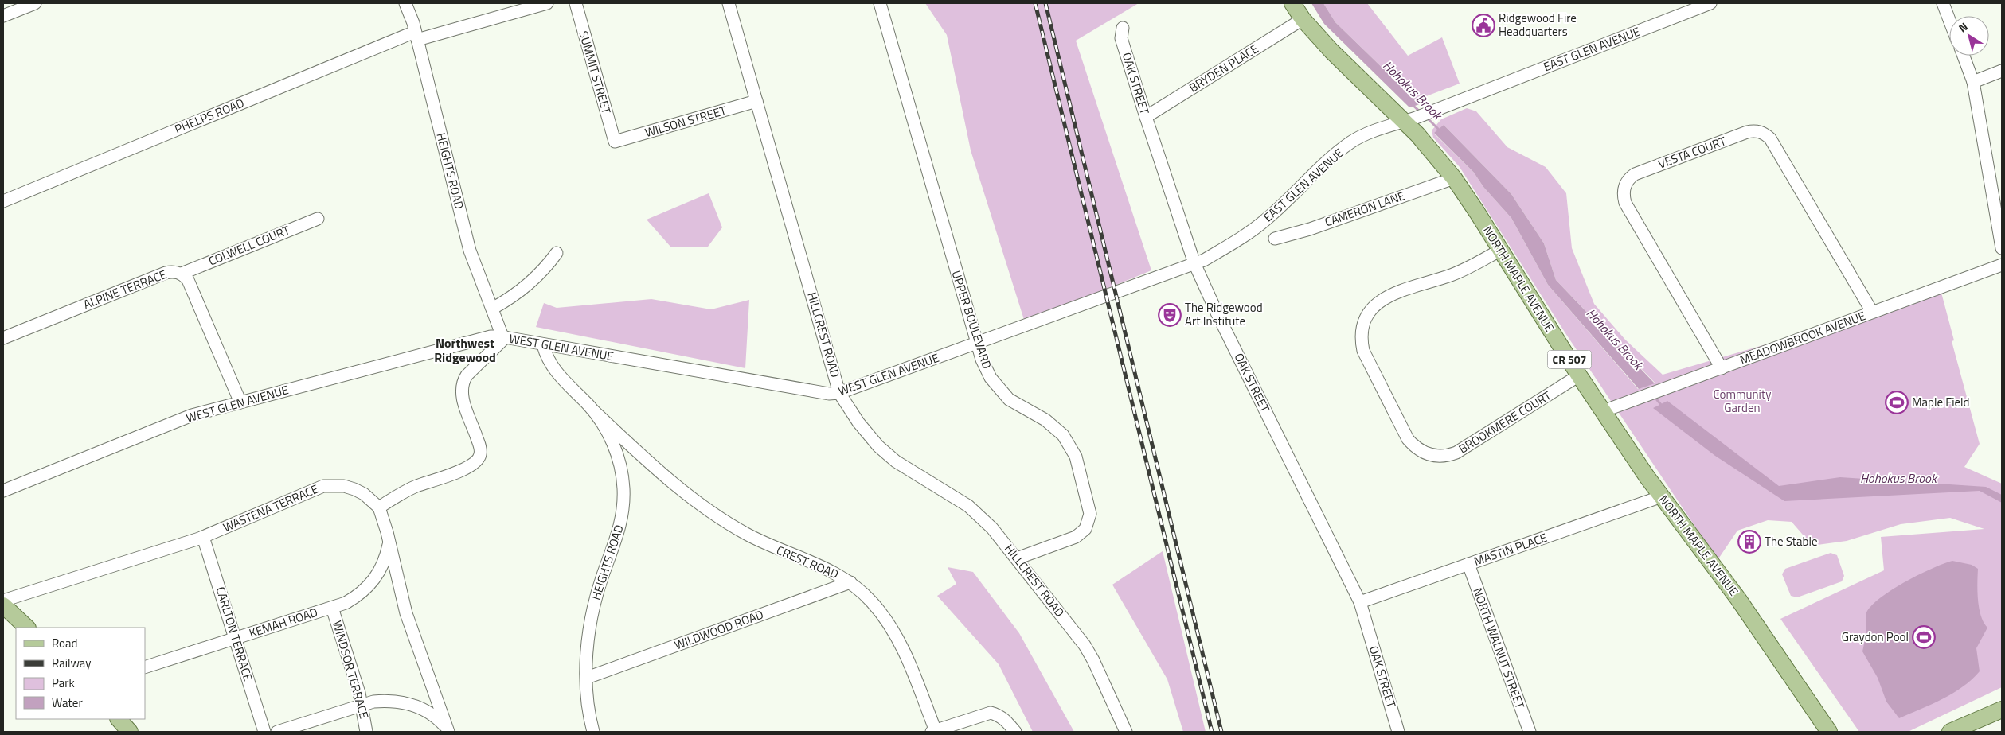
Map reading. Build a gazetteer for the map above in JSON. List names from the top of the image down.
{
  "streets": {
    "main road": ["NORTH MAPLE AVENUE", "CR 507"],
    "street": [
      "EAST GLEN AVENUE",
      "BRYDEN PLACE",
      "SUMMIT STREET",
      "OAK STREET",
      "PHELPS ROAD",
      "WILSON STREET",
      "VESTA COURT",
      "HEIGHTS ROAD",
      "CAMERON LANE",
      "COLWELL COURT",
      "ALPINE TERRACE",
      "UPPER BOULEVARD",
      "HILLCREST ROAD",
      "MEADOWBROOK AVENUE",
      "WEST GLEN AVENUE",
      "BROOKMERE COURT",
      "WASTENA TERRACE",
      "MASTIN PLACE",
      "CREST ROAD",
      "KEMAH ROAD",
      "WILDWOOD ROAD",
      "CARLTON TERRACE",
      "NORTH WALNUT STREET",
      "WINDSOR TERRACE"
    ]
  },
  "crossings": [
    ["EAST GLEN AVENUE", "OAK STREET"],
    ["EAST GLEN AVENUE", "NORTH MAPLE AVENUE"],
    ["EAST GLEN AVENUE", "WEST GLEN AVENUE"],
    ["BRYDEN PLACE", "OAK STREET"],
    ["BRYDEN PLACE", "NORTH MAPLE AVENUE"],
    ["SUMMIT STREET", "WILSON STREET"],
    ["OAK STREET", "MASTIN PLACE"],
    ["PHELPS ROAD", "HEIGHTS ROAD"],
    ["WILSON STREET", "HILLCREST ROAD"],
    ["VESTA COURT", "MEADOWBROOK AVENUE"],
    ["HEIGHTS ROAD", "WEST GLEN AVENUE"],
    ["HEIGHTS ROAD", "CREST ROAD"],
    ["HEIGHTS ROAD", "WILDWOOD ROAD"],
    ["CAMERON LANE", "NORTH MAPLE AVENUE"],
    ["COLWELL COURT", "ALPINE TERRACE"],
    ["NORTH MAPLE AVENUE", "MEADOWBROOK AVENUE"],
    ["NORTH MAPLE AVENUE", "BROOKMERE COURT"],
    ["NORTH MAPLE AVENUE", "MASTIN PLACE"],
    ["ALPINE TERRACE", "WEST GLEN AVENUE"],
    ["UPPER BOULEVARD", "HILLCREST ROAD"],
    ["UPPER BOULEVARD", "WEST GLEN AVENUE"],
    ["HILLCREST ROAD", "WEST GLEN AVENUE"],
    ["WASTENA TERRACE", "CARLTON TERRACE"],
    ["MASTIN PLACE", "NORTH WALNUT STREET"],
    ["CREST ROAD", "WILDWOOD ROAD"],
    ["KEMAH ROAD", "CARLTON TERRACE"],
    ["KEMAH ROAD", "WINDSOR TERRACE"]
  ],
  "districts": ["Northwest Ridgewood"],
  "water": ["Hohokus Brook"],
  "parks": ["Community Garden"],
  "places": {
    "public building": ["Ridgewood Fire Headquarters"],
    "theatre": ["The Ridgewood Art Institute"],
    "sports": ["Maple Field", "Graydon Pool"],
    "building": ["The Stable"]
  },
  "legend": [
    "Road",
    "Railway",
    "Park",
    "Water"
  ],
  "north": "top left"
}
